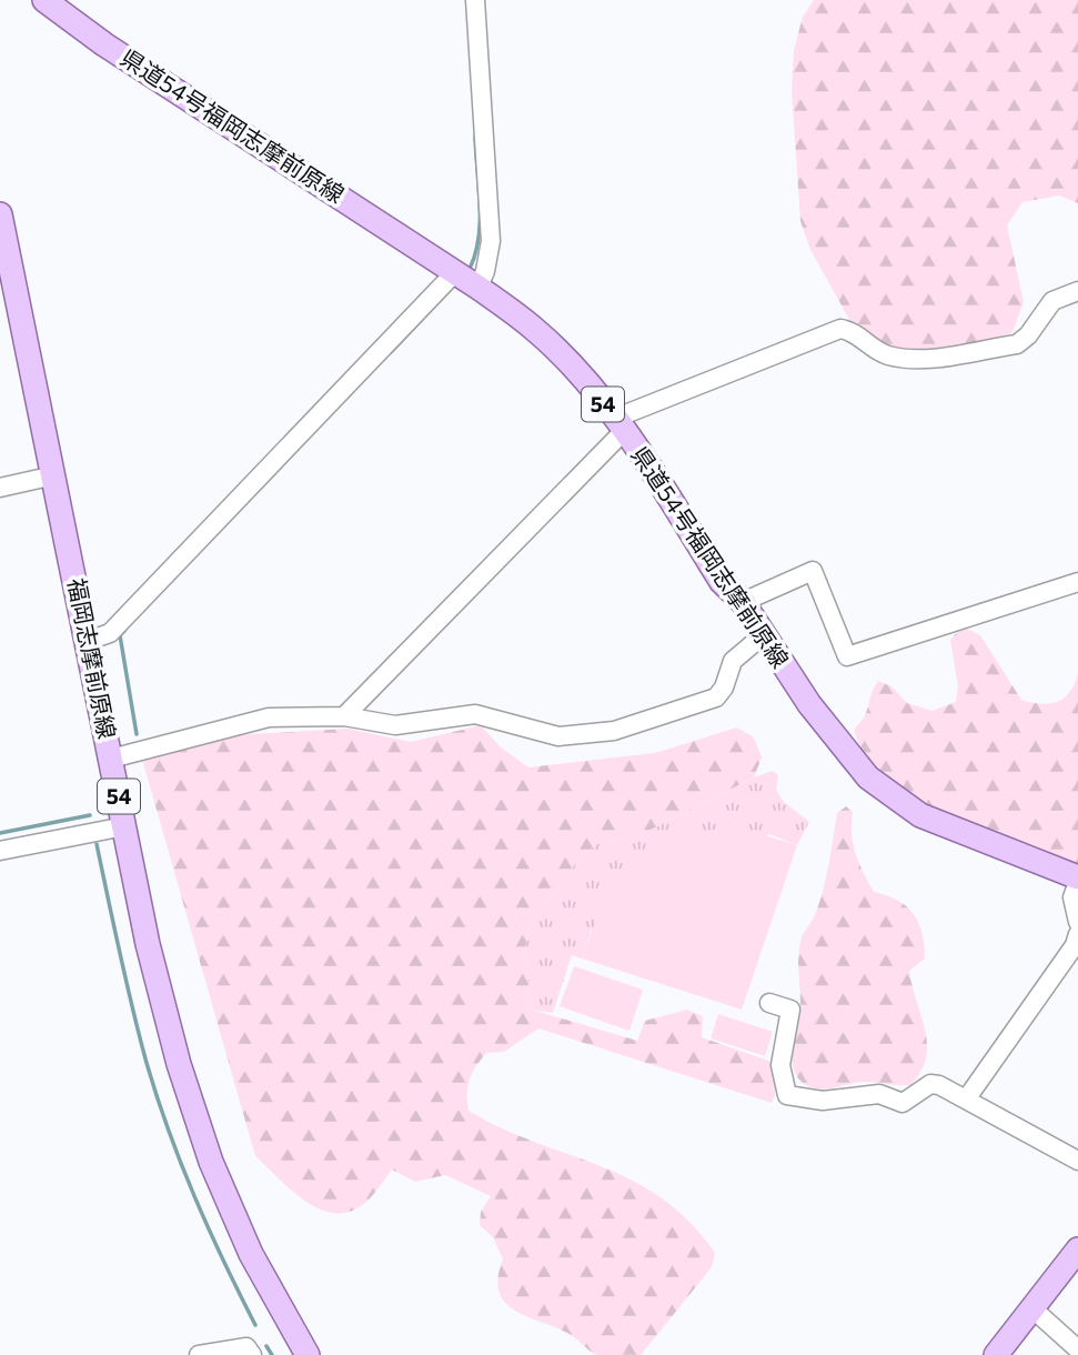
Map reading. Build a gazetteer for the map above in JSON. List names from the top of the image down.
{
  "streets": {
    "main road": ["県道54号福岡志摩前原線", "54", "福岡志摩前原線"]
  }
}
